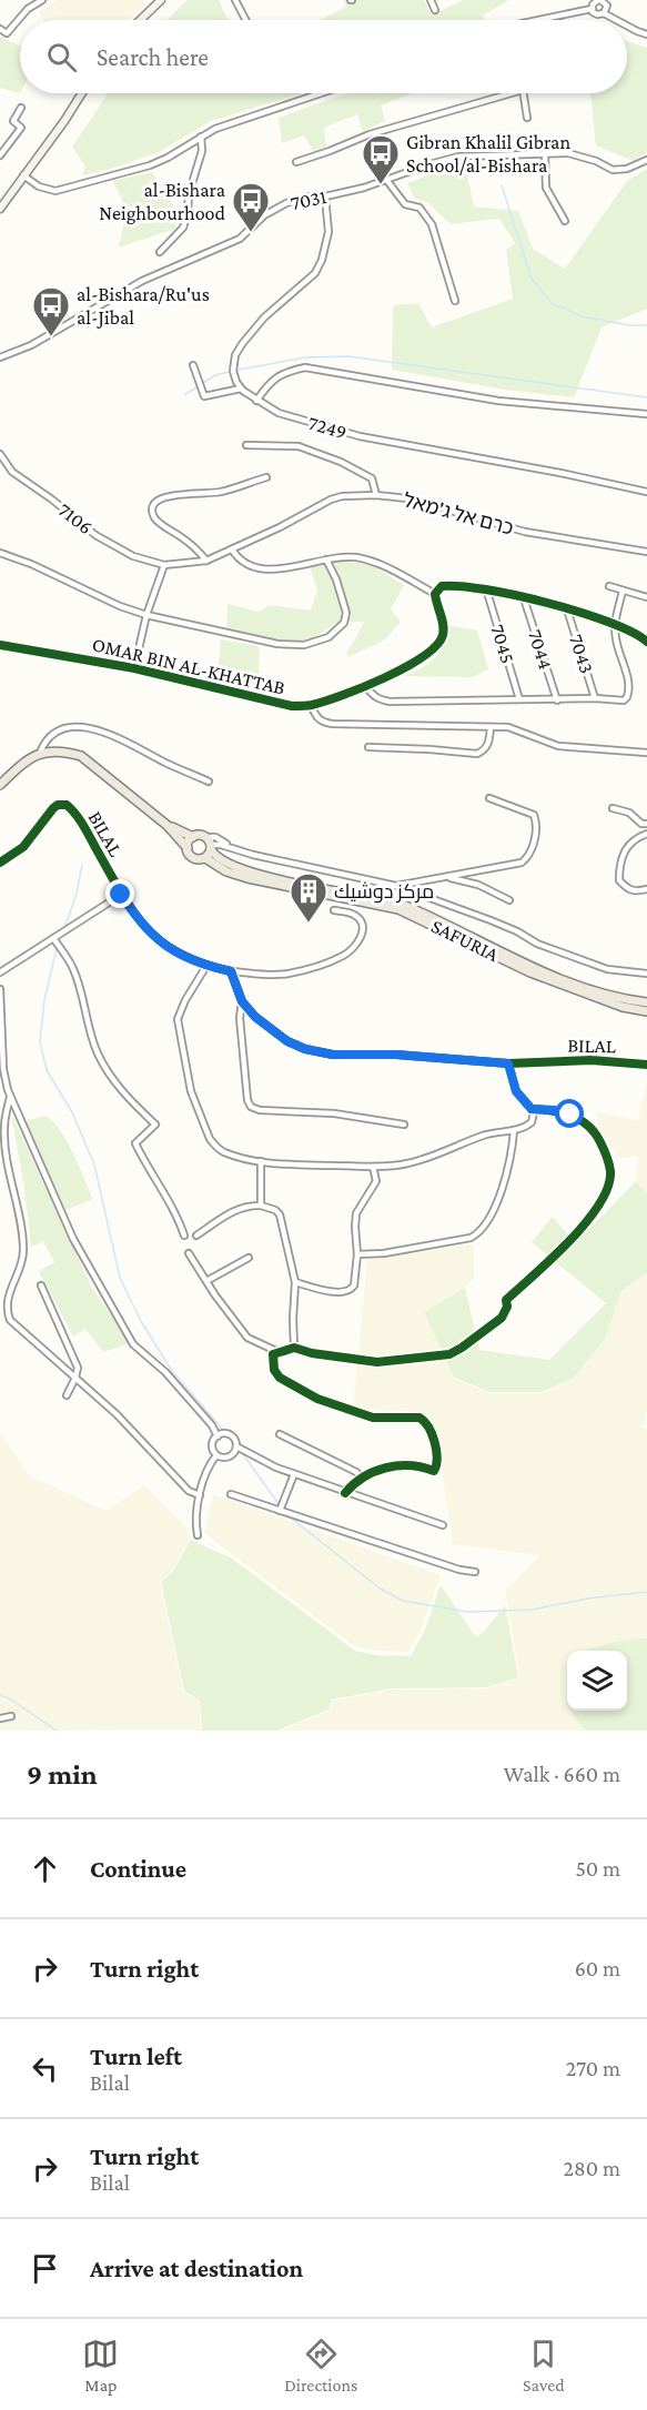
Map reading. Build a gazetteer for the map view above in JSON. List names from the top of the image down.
{
  "streets": {
    "main road": ["SAFURIA"],
    "street": [
      "7031",
      "7249",
      "כרם אל ג'מאל",
      "7106",
      "7045",
      "7044",
      "7043",
      "OMAR BIN AL-KHATTAB",
      "BILAL"
    ]
  },
  "crossings": [
    ["כרם אל ג'מאל", "7106"]
  ],
  "places": {
    "bus stop": ["Gibran Khalil Gibran School/al-Bishara", "al-Bishara Neighbourhood", "al-Bishara/Ru'us al-Jibal"],
    "building": ["مركز دوشيك"]
  },
  "page": {
    "search": "Search here",
    "heading": ["9 min", "Walk · 660 m"],
    "list": [
      ["Continue", "50 m"],
      ["Turn right", "60 m"],
      ["Turn left", "Bilal", "270 m"],
      ["Turn right", "Bilal", "280 m"],
      "Arrive at destination"
    ],
    "nav": ["Map", "Directions", "Saved"]
  }
}
